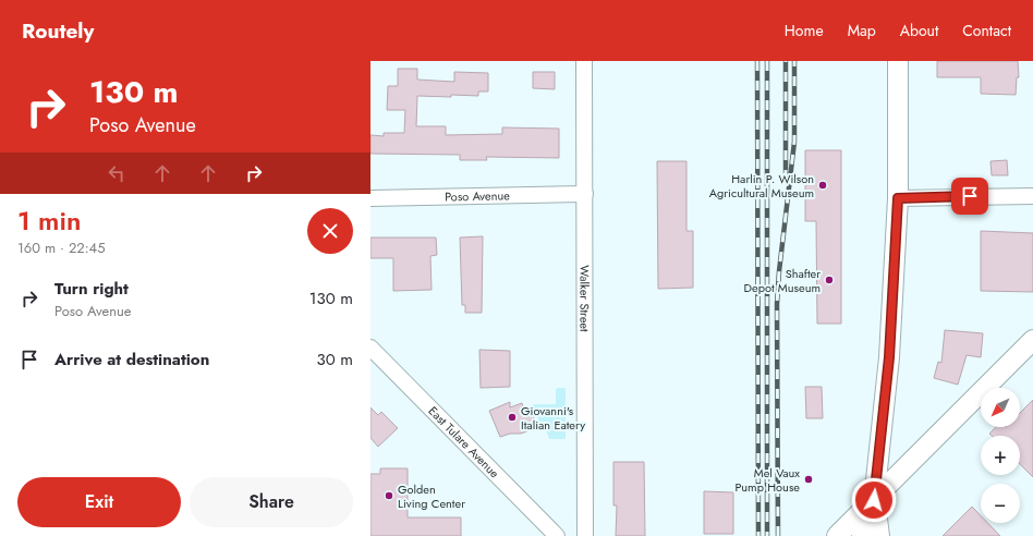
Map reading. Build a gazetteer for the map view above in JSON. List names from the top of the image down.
{
  "streets": {
    "street": ["Poso Avenue", "Walker Street", "East Tulare Avenue"]
  },
  "crossings": [
    ["Poso Avenue", "Walker Street"]
  ],
  "places": [
    "Harlin P. Wilson Agricultural Museum",
    "Shafter Depot Museum",
    "Giovanni's Italian Eatery",
    "Mel Vaux Pump House",
    "Golden Living Center"
  ],
  "north": "bottom left",
  "page": {
    "header": "Routely",
    "nav": [
      "Home",
      "Map",
      "About",
      "Contact"
    ],
    "turn": ["130 m", "Poso Avenue"],
    "heading": ["1 min", "160 m · 22:45"],
    "list": [
      {
        "name": "Turn right",
        "note": "Poso Avenue",
        "value": "130 m"
      },
      {
        "name": "Arrive at destination",
        "value": "30 m"
      }
    ],
    "map_buttons": ["+", "−"],
    "buttons": ["Exit", "Share"]
  }
}
